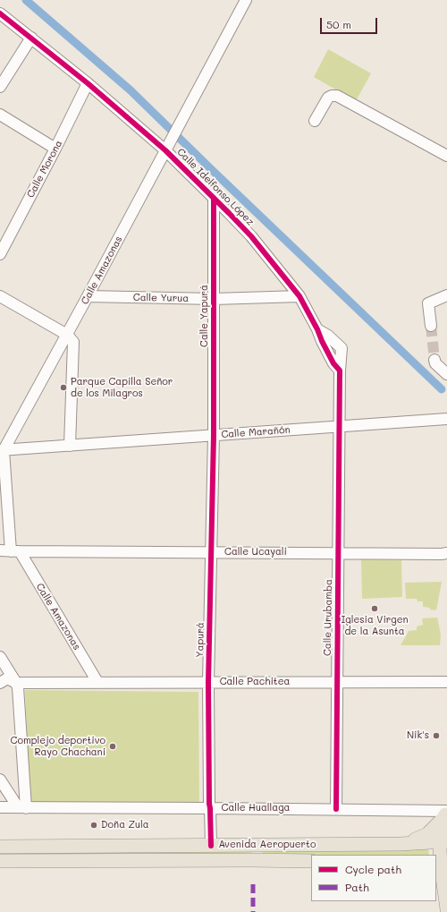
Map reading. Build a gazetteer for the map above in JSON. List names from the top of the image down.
{
  "streets": {
    "main road": ["Avenida Aeropuerto"],
    "street": [
      "Calle Morona",
      "Calle Idelfonso López",
      "Calle Amazonas",
      "Calle Yurua",
      "Calle Yapurá",
      "Calle Marañón",
      "Calle Ucayali",
      "Calle Urubamba",
      "Yapurá",
      "Calle Pachitea",
      "Calle Huallaga"
    ]
  },
  "crossings": [
    ["Calle Morona", "Calle Idelfonso López"],
    ["Calle Idelfonso López", "Calle Amazonas"],
    ["Calle Idelfonso López", "Calle Yurua"],
    ["Calle Idelfonso López", "Calle Yapurá"],
    ["Calle Idelfonso López", "Calle Marañón"],
    ["Calle Idelfonso López", "Calle Urubamba"],
    ["Calle Amazonas", "Calle Yurua"],
    ["Calle Amazonas", "Calle Marañón"],
    ["Calle Amazonas", "Calle Ucayali"],
    ["Calle Amazonas", "Calle Pachitea"],
    ["Calle Yurua", "Calle Yapurá"],
    ["Calle Yapurá", "Calle Marañón"],
    ["Calle Yapurá", "Yapurá"],
    ["Calle Marañón", "Calle Urubamba"],
    ["Calle Marañón", "Yapurá"],
    ["Calle Ucayali", "Calle Urubamba"],
    ["Calle Ucayali", "Yapurá"],
    ["Calle Urubamba", "Calle Pachitea"],
    ["Calle Urubamba", "Calle Huallaga"],
    ["Yapurá", "Calle Pachitea"],
    ["Yapurá", "Calle Huallaga"],
    ["Yapurá", "Avenida Aeropuerto"]
  ],
  "places": [
    "Parque Capilla Señor de los Milagros",
    "Iglesia Virgen de la Asunta",
    "Nik's",
    "Complejo deportivo Rayo Chachani",
    "Doña Zula"
  ],
  "legend": ["Cycle path", "Path"],
  "scale_bar": "50 m"
}
